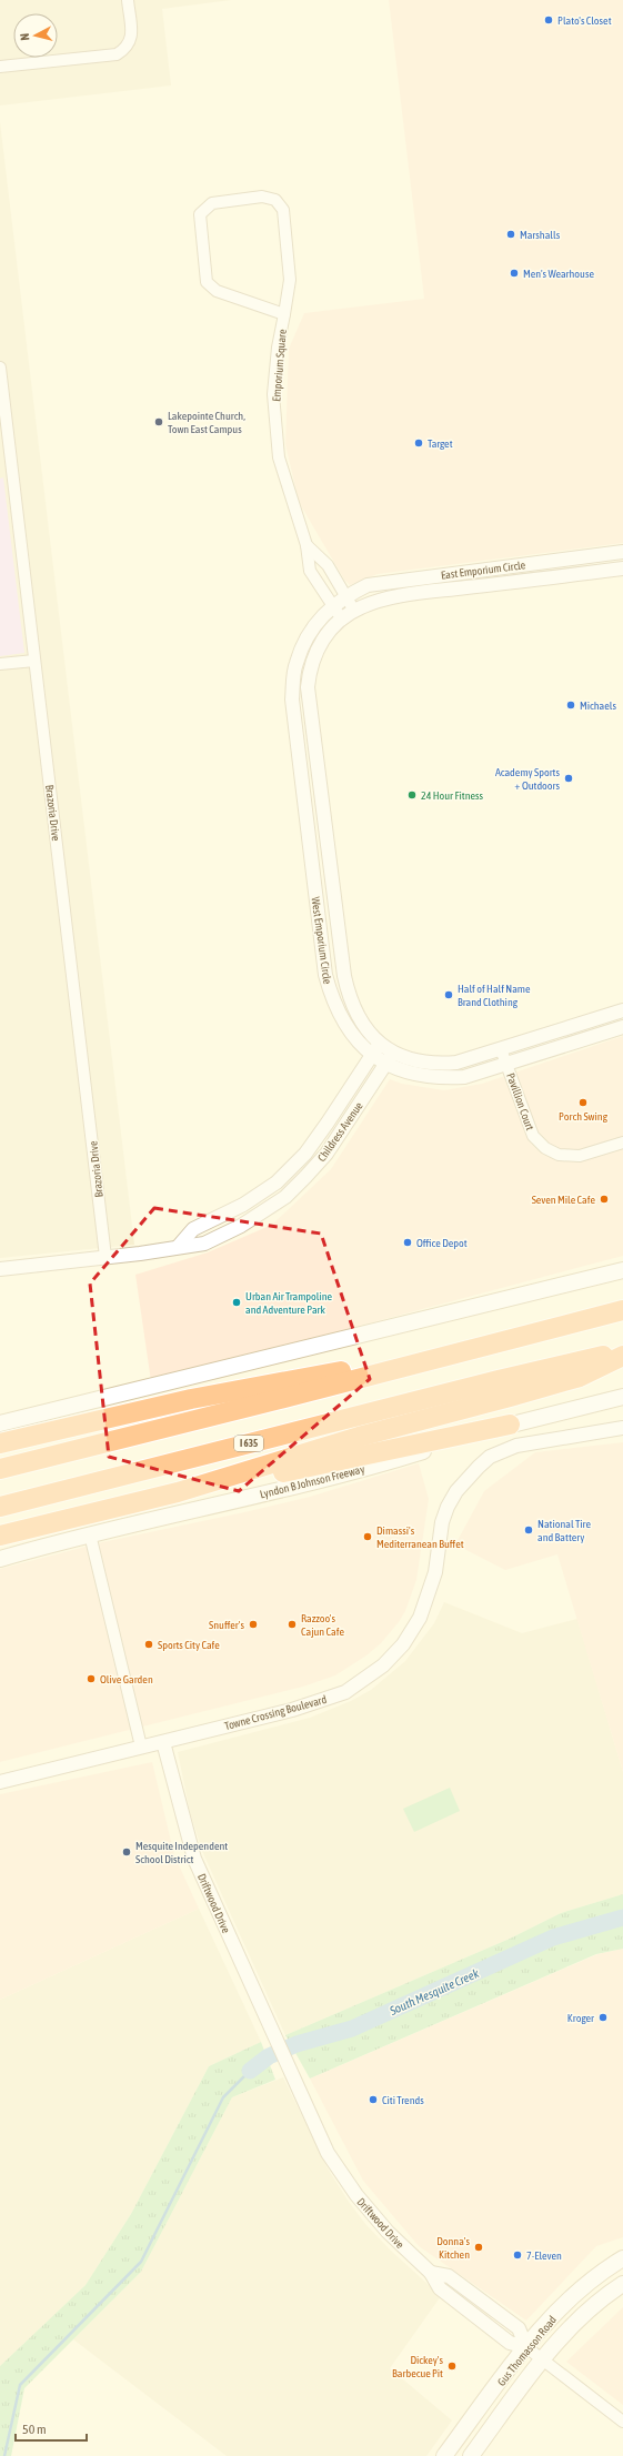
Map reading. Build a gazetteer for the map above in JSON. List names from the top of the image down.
{
  "streets": {
    "highway": ["I 635"],
    "main road": ["Lyndon B Johnson Freeway", "Gus Thomasson Road"],
    "street": [
      "Emporium Square",
      "East Emporium Circle",
      "Brazoria Drive",
      "West Emporium Circle",
      "Pavillion Court",
      "Childress Avenue",
      "Towne Crossing Boulevard",
      "Driftwood Drive"
    ]
  },
  "crossings": [
    ["Emporium Square", "East Emporium Circle"],
    ["Emporium Square", "West Emporium Circle"],
    ["East Emporium Circle", "West Emporium Circle"],
    ["Brazoria Drive", "Childress Avenue"],
    ["West Emporium Circle", "Pavillion Court"],
    ["West Emporium Circle", "Childress Avenue"],
    ["Towne Crossing Boulevard", "Driftwood Drive"],
    ["Driftwood Drive", "Gus Thomasson Road"]
  ],
  "water": ["South Mesquite Creek"],
  "places": [
    "Plato's Closet",
    "Marshalls",
    "Men's Wearhouse",
    "Lakepointe Church, Town East Campus",
    "Target",
    "Michaels",
    "Academy Sports + Outdoors",
    "24 Hour Fitness",
    "Half of Half Name Brand Clothing",
    "Porch Swing",
    "Seven Mile Cafe",
    "Office Depot",
    "Urban Air Trampoline and Adventure Park",
    "National Tire and Battery",
    "Dimassi's Mediterranean Buffet",
    "Snuffer's",
    "Razzoo's Cajun Cafe",
    "Sports City Cafe",
    "Olive Garden",
    "Mesquite Independent School District",
    "Kroger",
    "Citi Trends",
    "Donna's Kitchen",
    "7-Eleven",
    "Dickey's Barbecue Pit"
  ],
  "scale_bar": "50 m",
  "north": "left"
}
